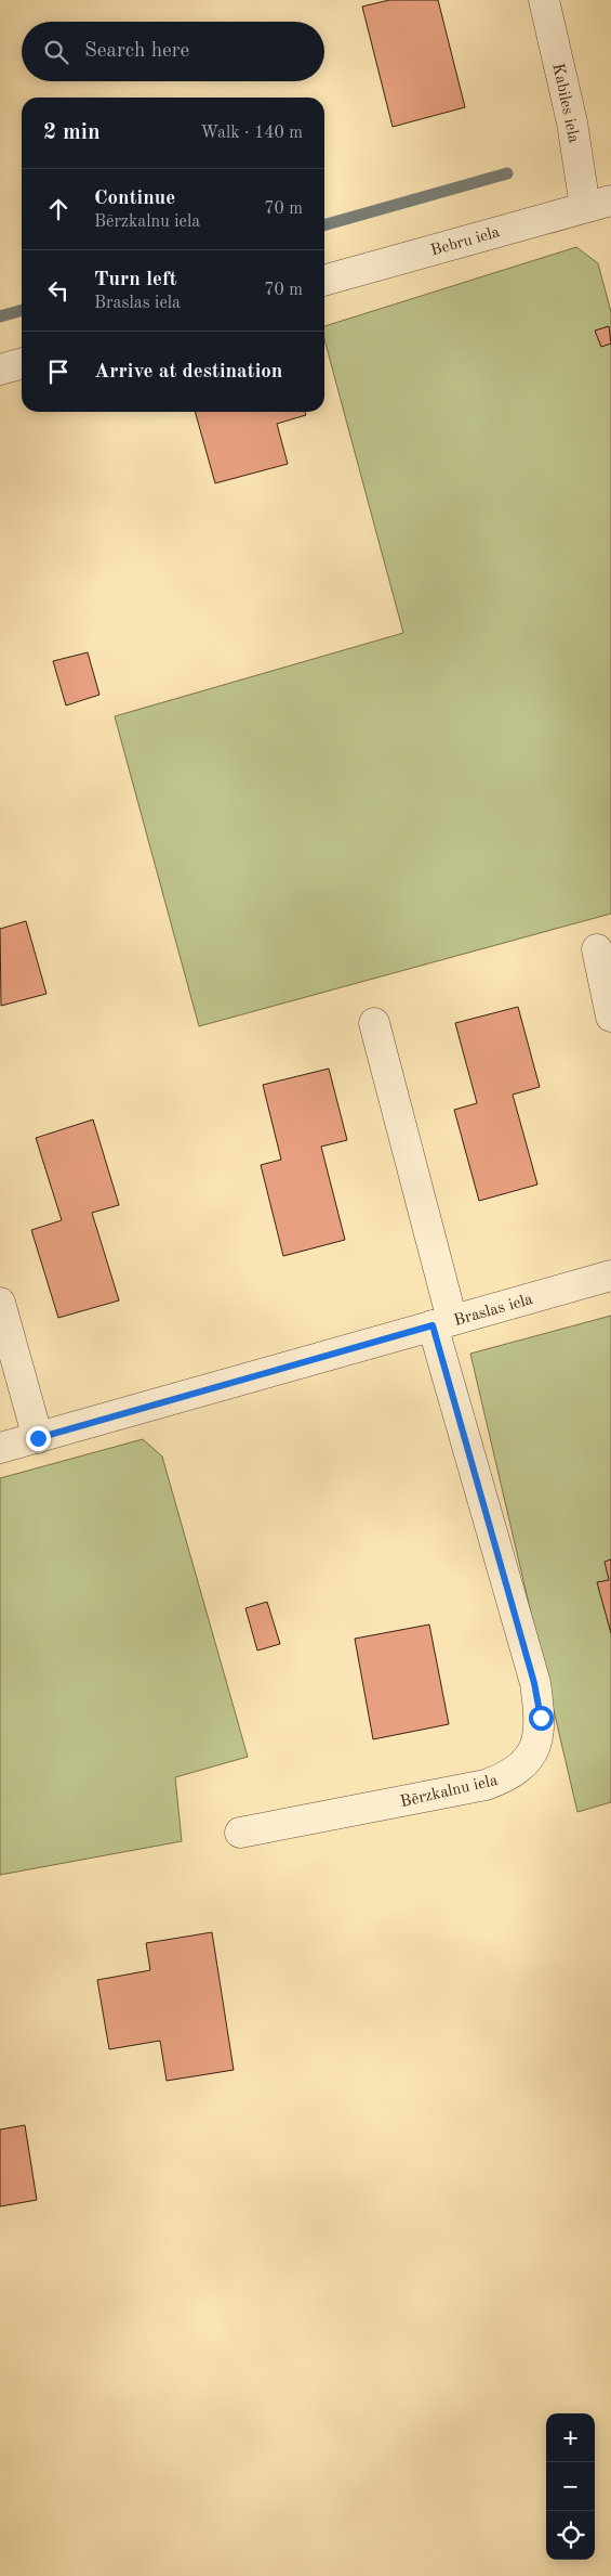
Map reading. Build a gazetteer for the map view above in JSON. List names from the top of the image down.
{
  "streets": {
    "street": [
      "Kabiles iela",
      "Bebru iela",
      "Braslas iela",
      "Bērzkalnu iela"
    ]
  },
  "crossings": [
    ["Kabiles iela", "Bebru iela"],
    ["Braslas iela", "Bērzkalnu iela"]
  ],
  "page": {
    "search": "Search here",
    "heading": ["2 min", "Walk · 140 m"],
    "list": [
      ["Continue", "Bērzkalnu iela", "70 m"],
      ["Turn left", "Braslas iela", "70 m"],
      "Arrive at destination"
    ],
    "map_buttons": ["+", "−"]
  }
}
